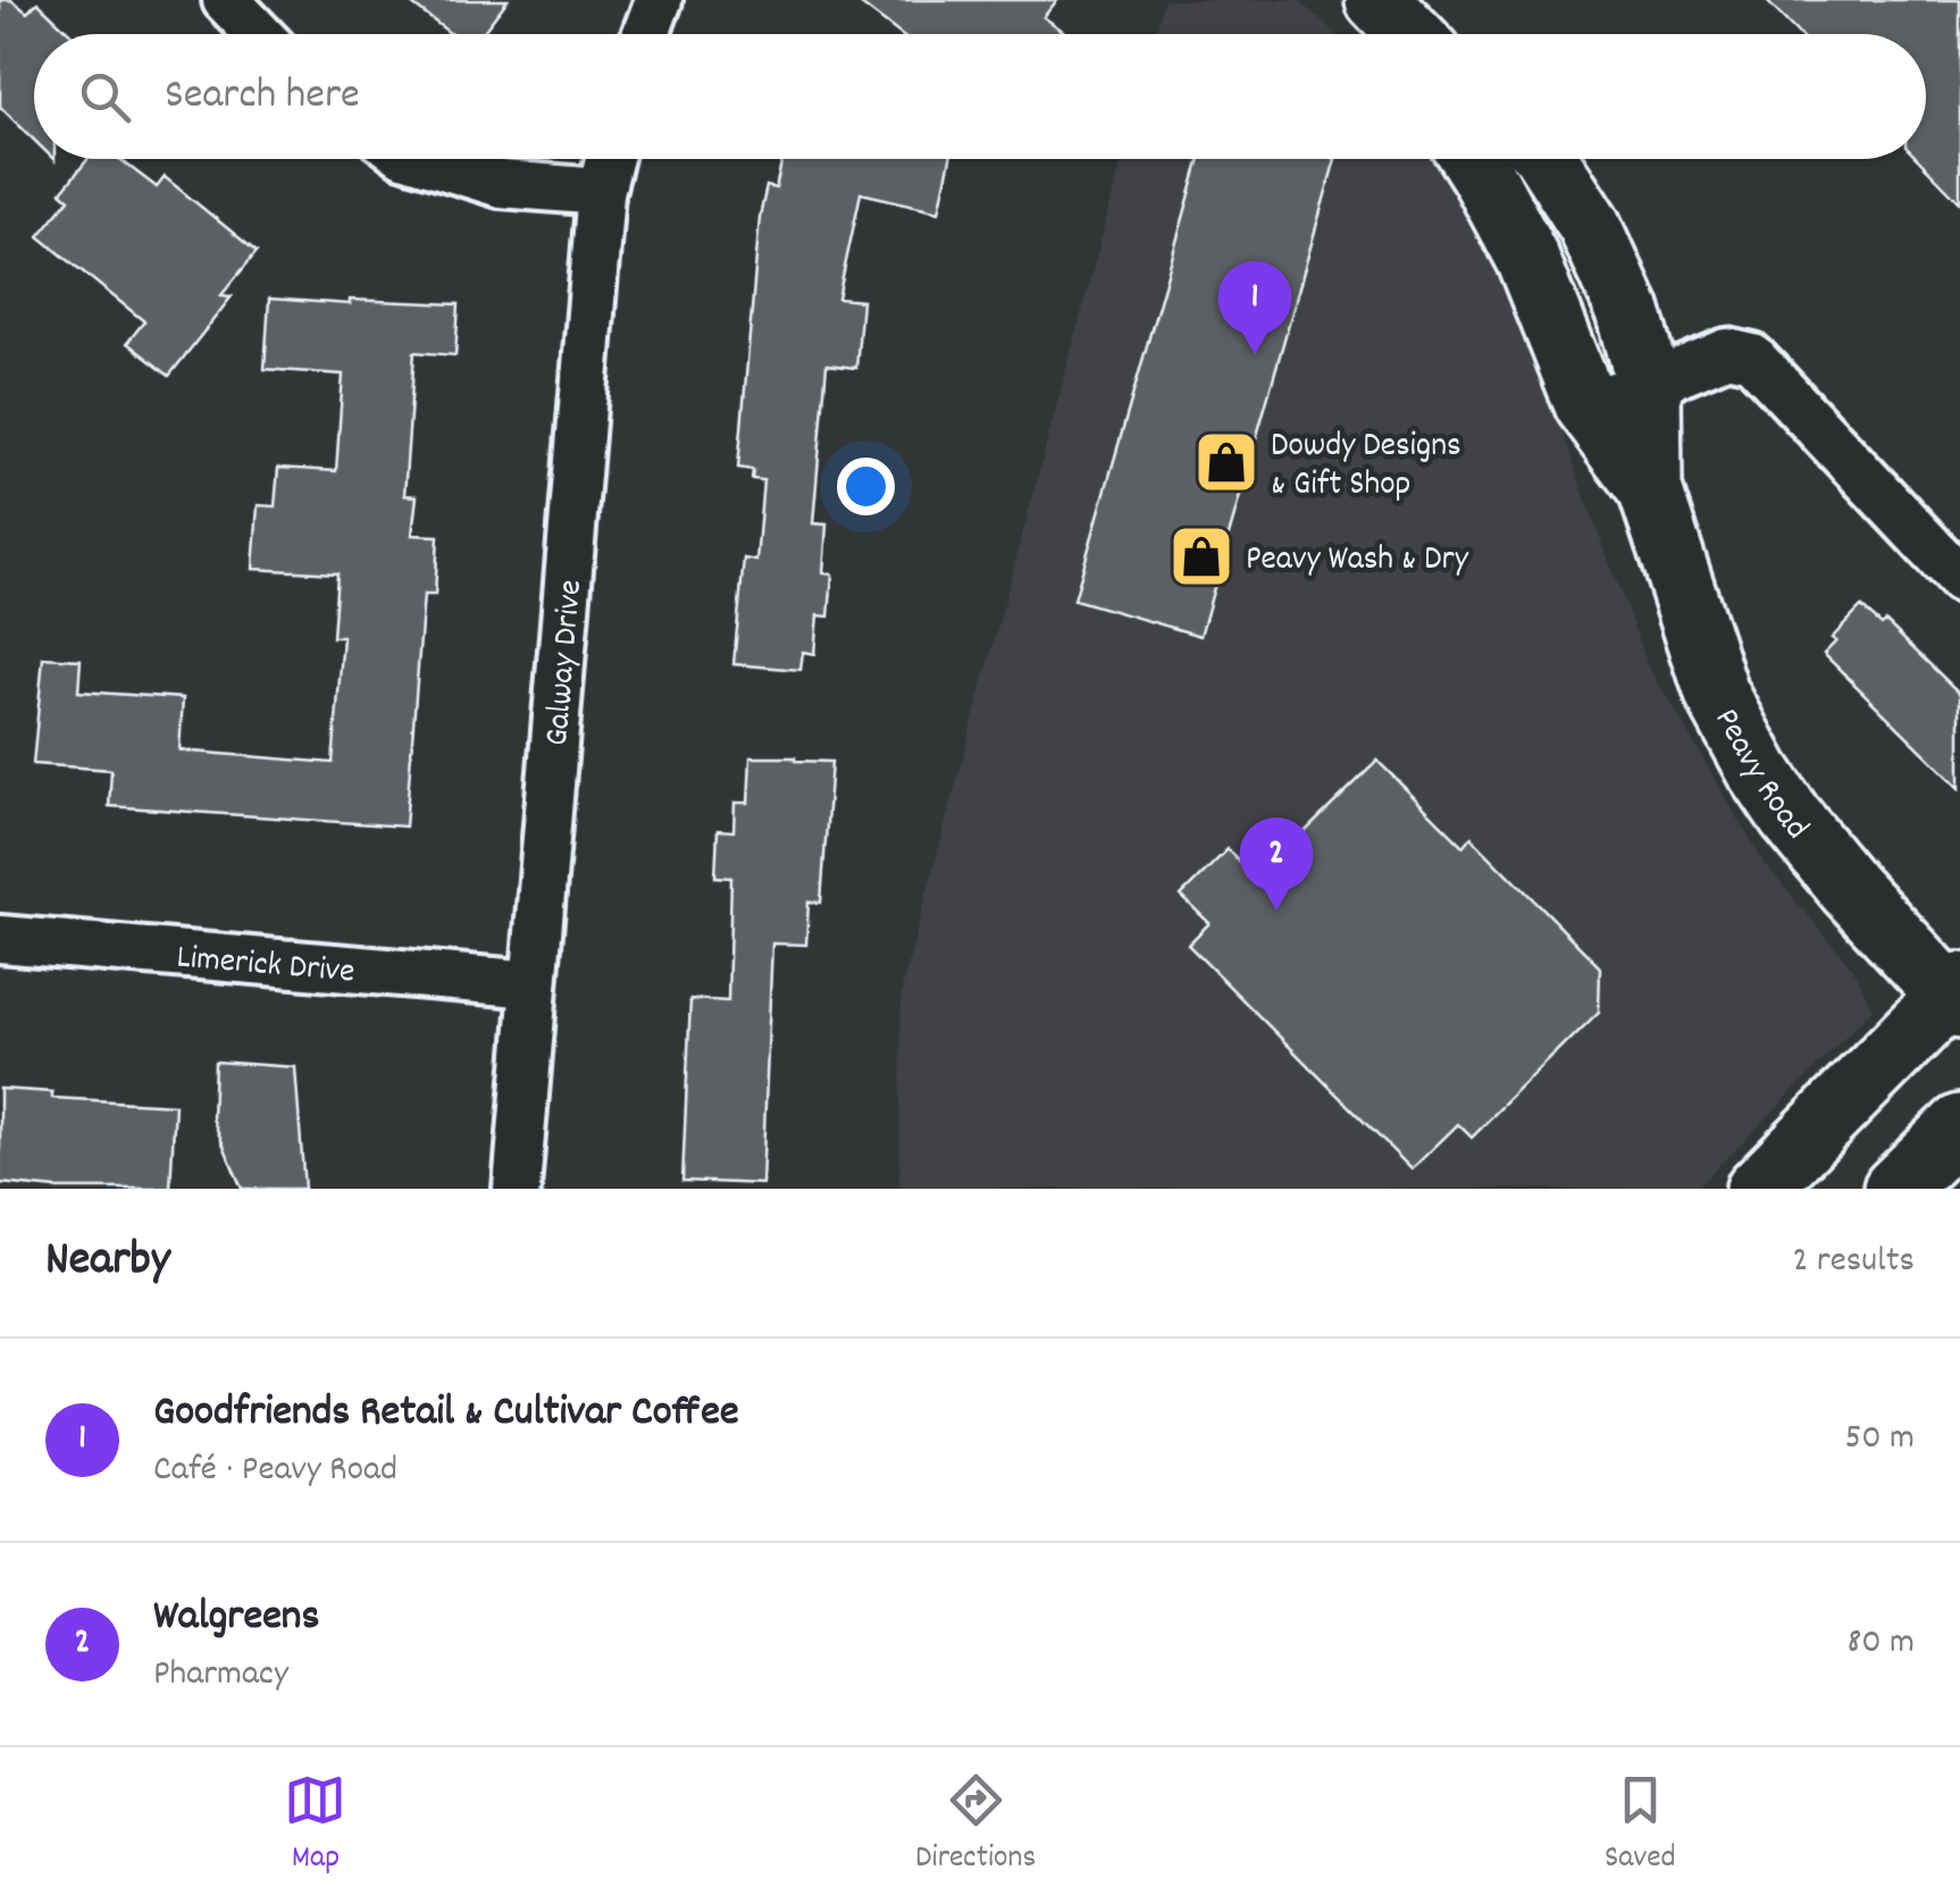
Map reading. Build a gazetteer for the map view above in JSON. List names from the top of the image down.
{
  "streets": {
    "street": ["Galway Drive", "Peavy Road", "Limerick Drive"]
  },
  "crossings": [
    ["Galway Drive", "Limerick Drive"]
  ],
  "places": {
    "shop": ["Dowdy Designs & Gift Shop", "Peavy Wash & Dry"]
  },
  "page": {
    "search": "Search here",
    "pins": ["1", "2"],
    "heading": ["Nearby", "2 results"],
    "list": [
      {
        "mark": "1",
        "name": "Goodfriends Retail & Cultivar Coffee",
        "note": "Café · Peavy Road",
        "value": "50 m"
      },
      {
        "mark": "2",
        "name": "Walgreens",
        "note": "Pharmacy",
        "value": "80 m"
      }
    ],
    "nav": ["Map", "Directions", "Saved"]
  }
}
